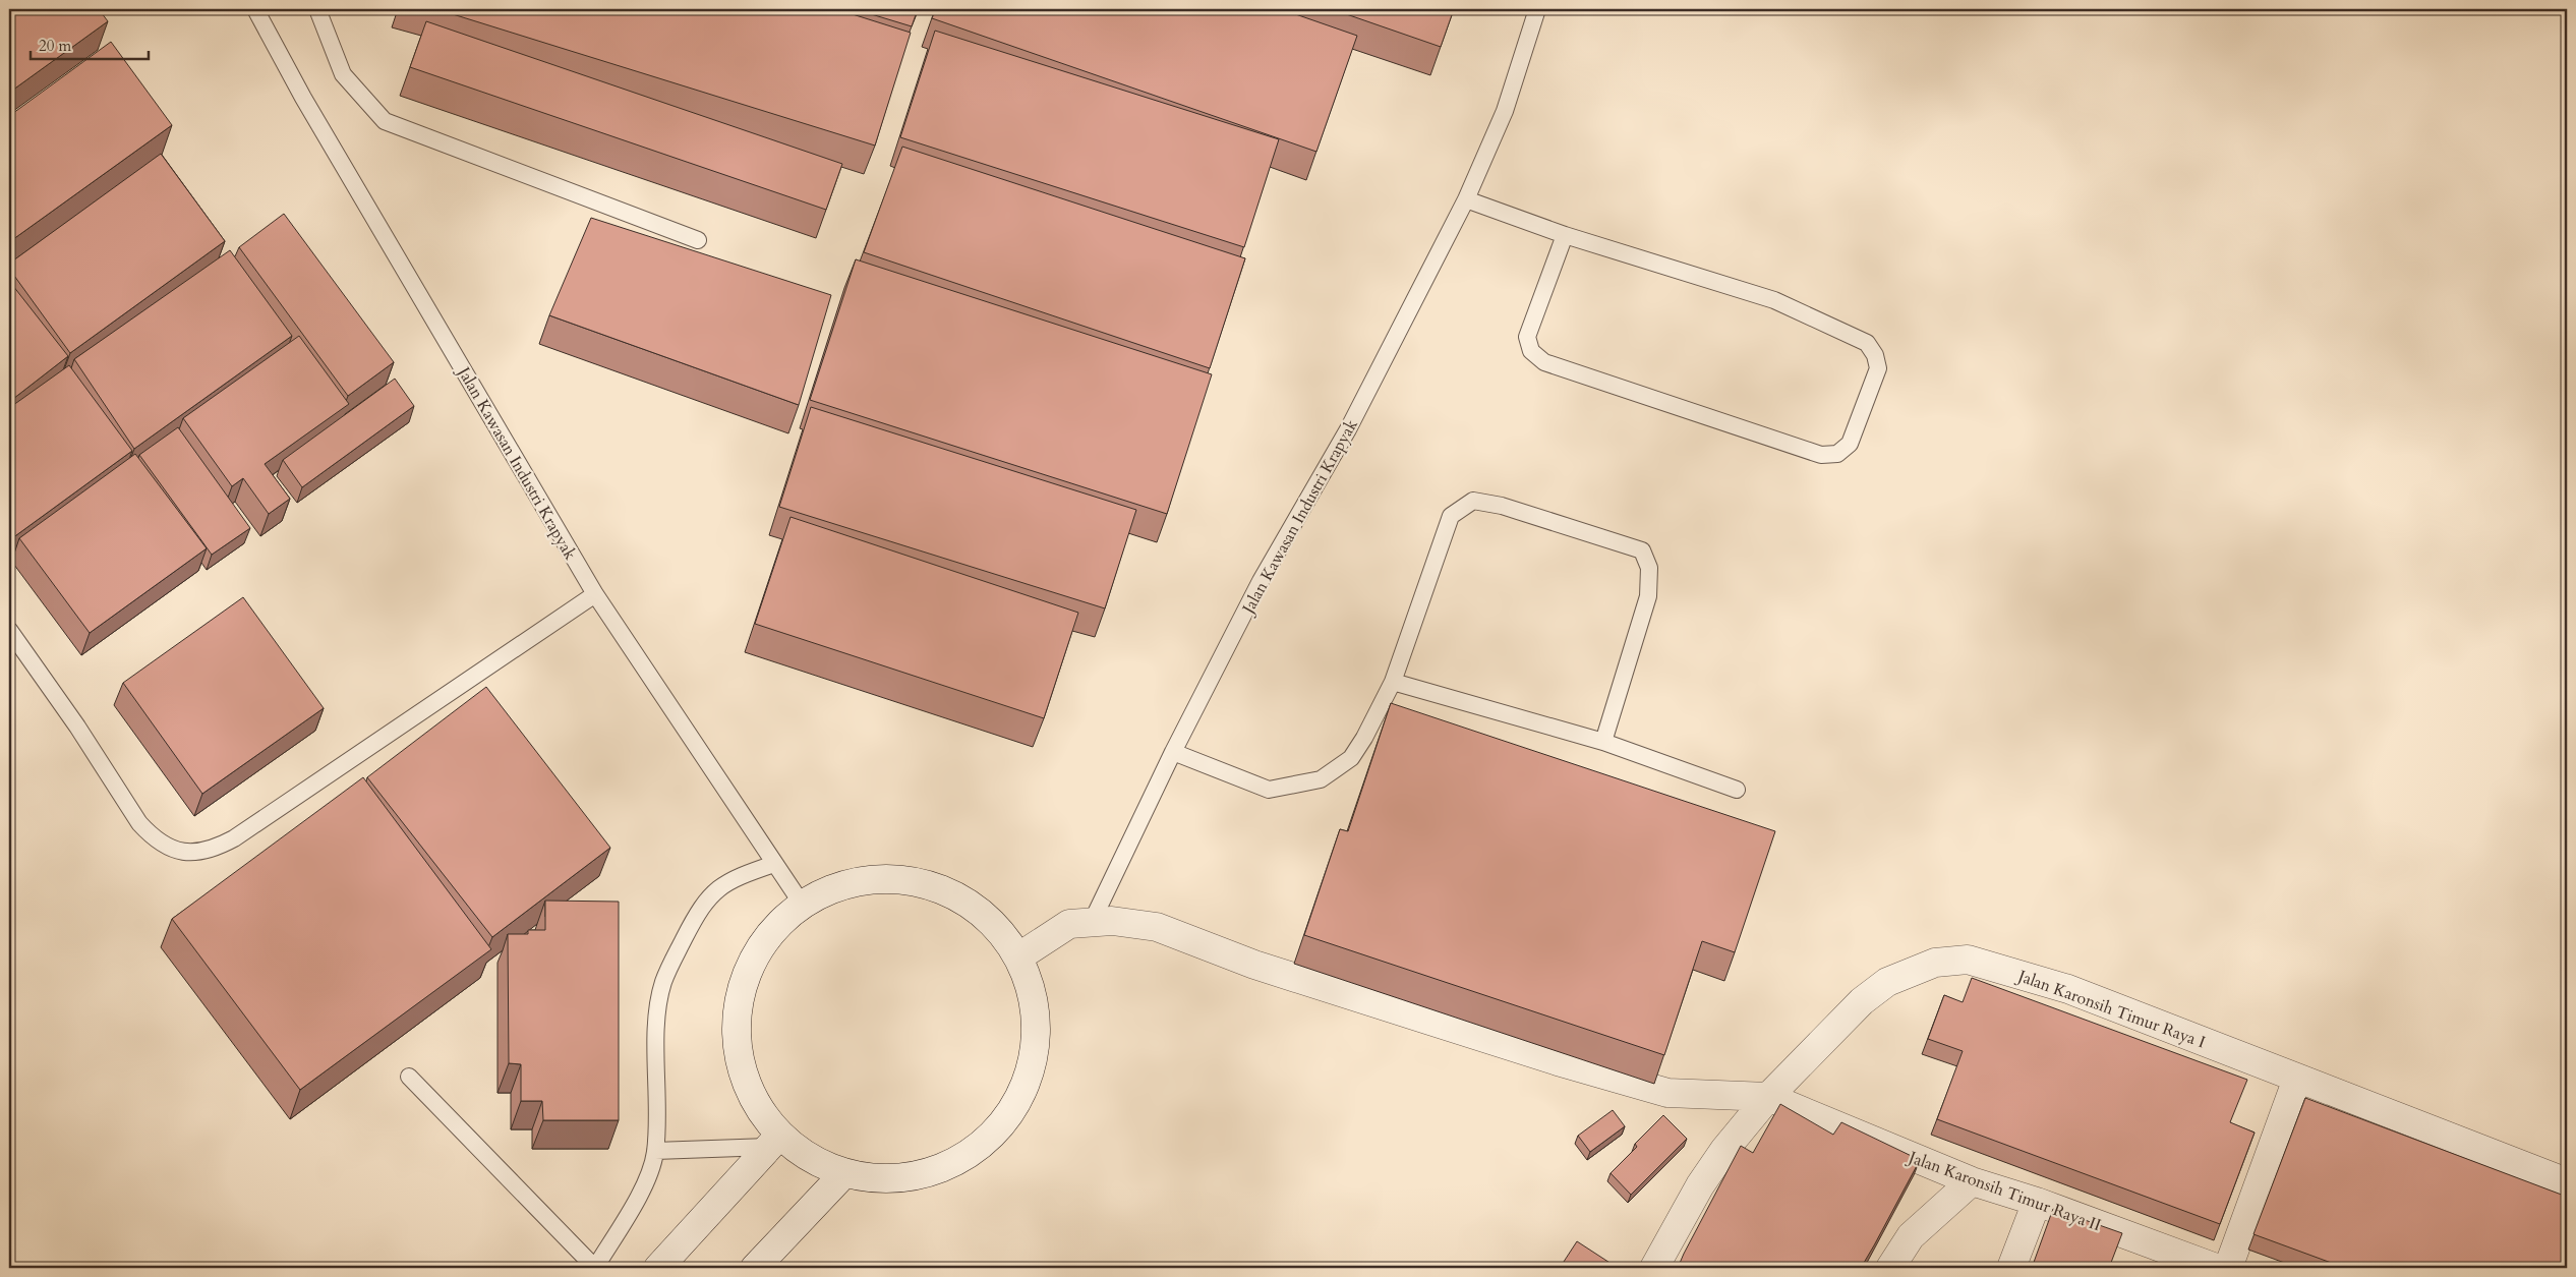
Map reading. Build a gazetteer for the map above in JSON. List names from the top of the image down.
{
  "streets": {
    "street": ["Jalan Karonsih Timur Raya I", "Jalan Karonsih Timur Raya II"],
    "lane": ["Jalan Kawasan Industri Krapyak"]
  },
  "crossings": [
    ["Jalan Karonsih Timur Raya I", "Jalan Karonsih Timur Raya II"]
  ],
  "scale_bar": "20 m"
}
